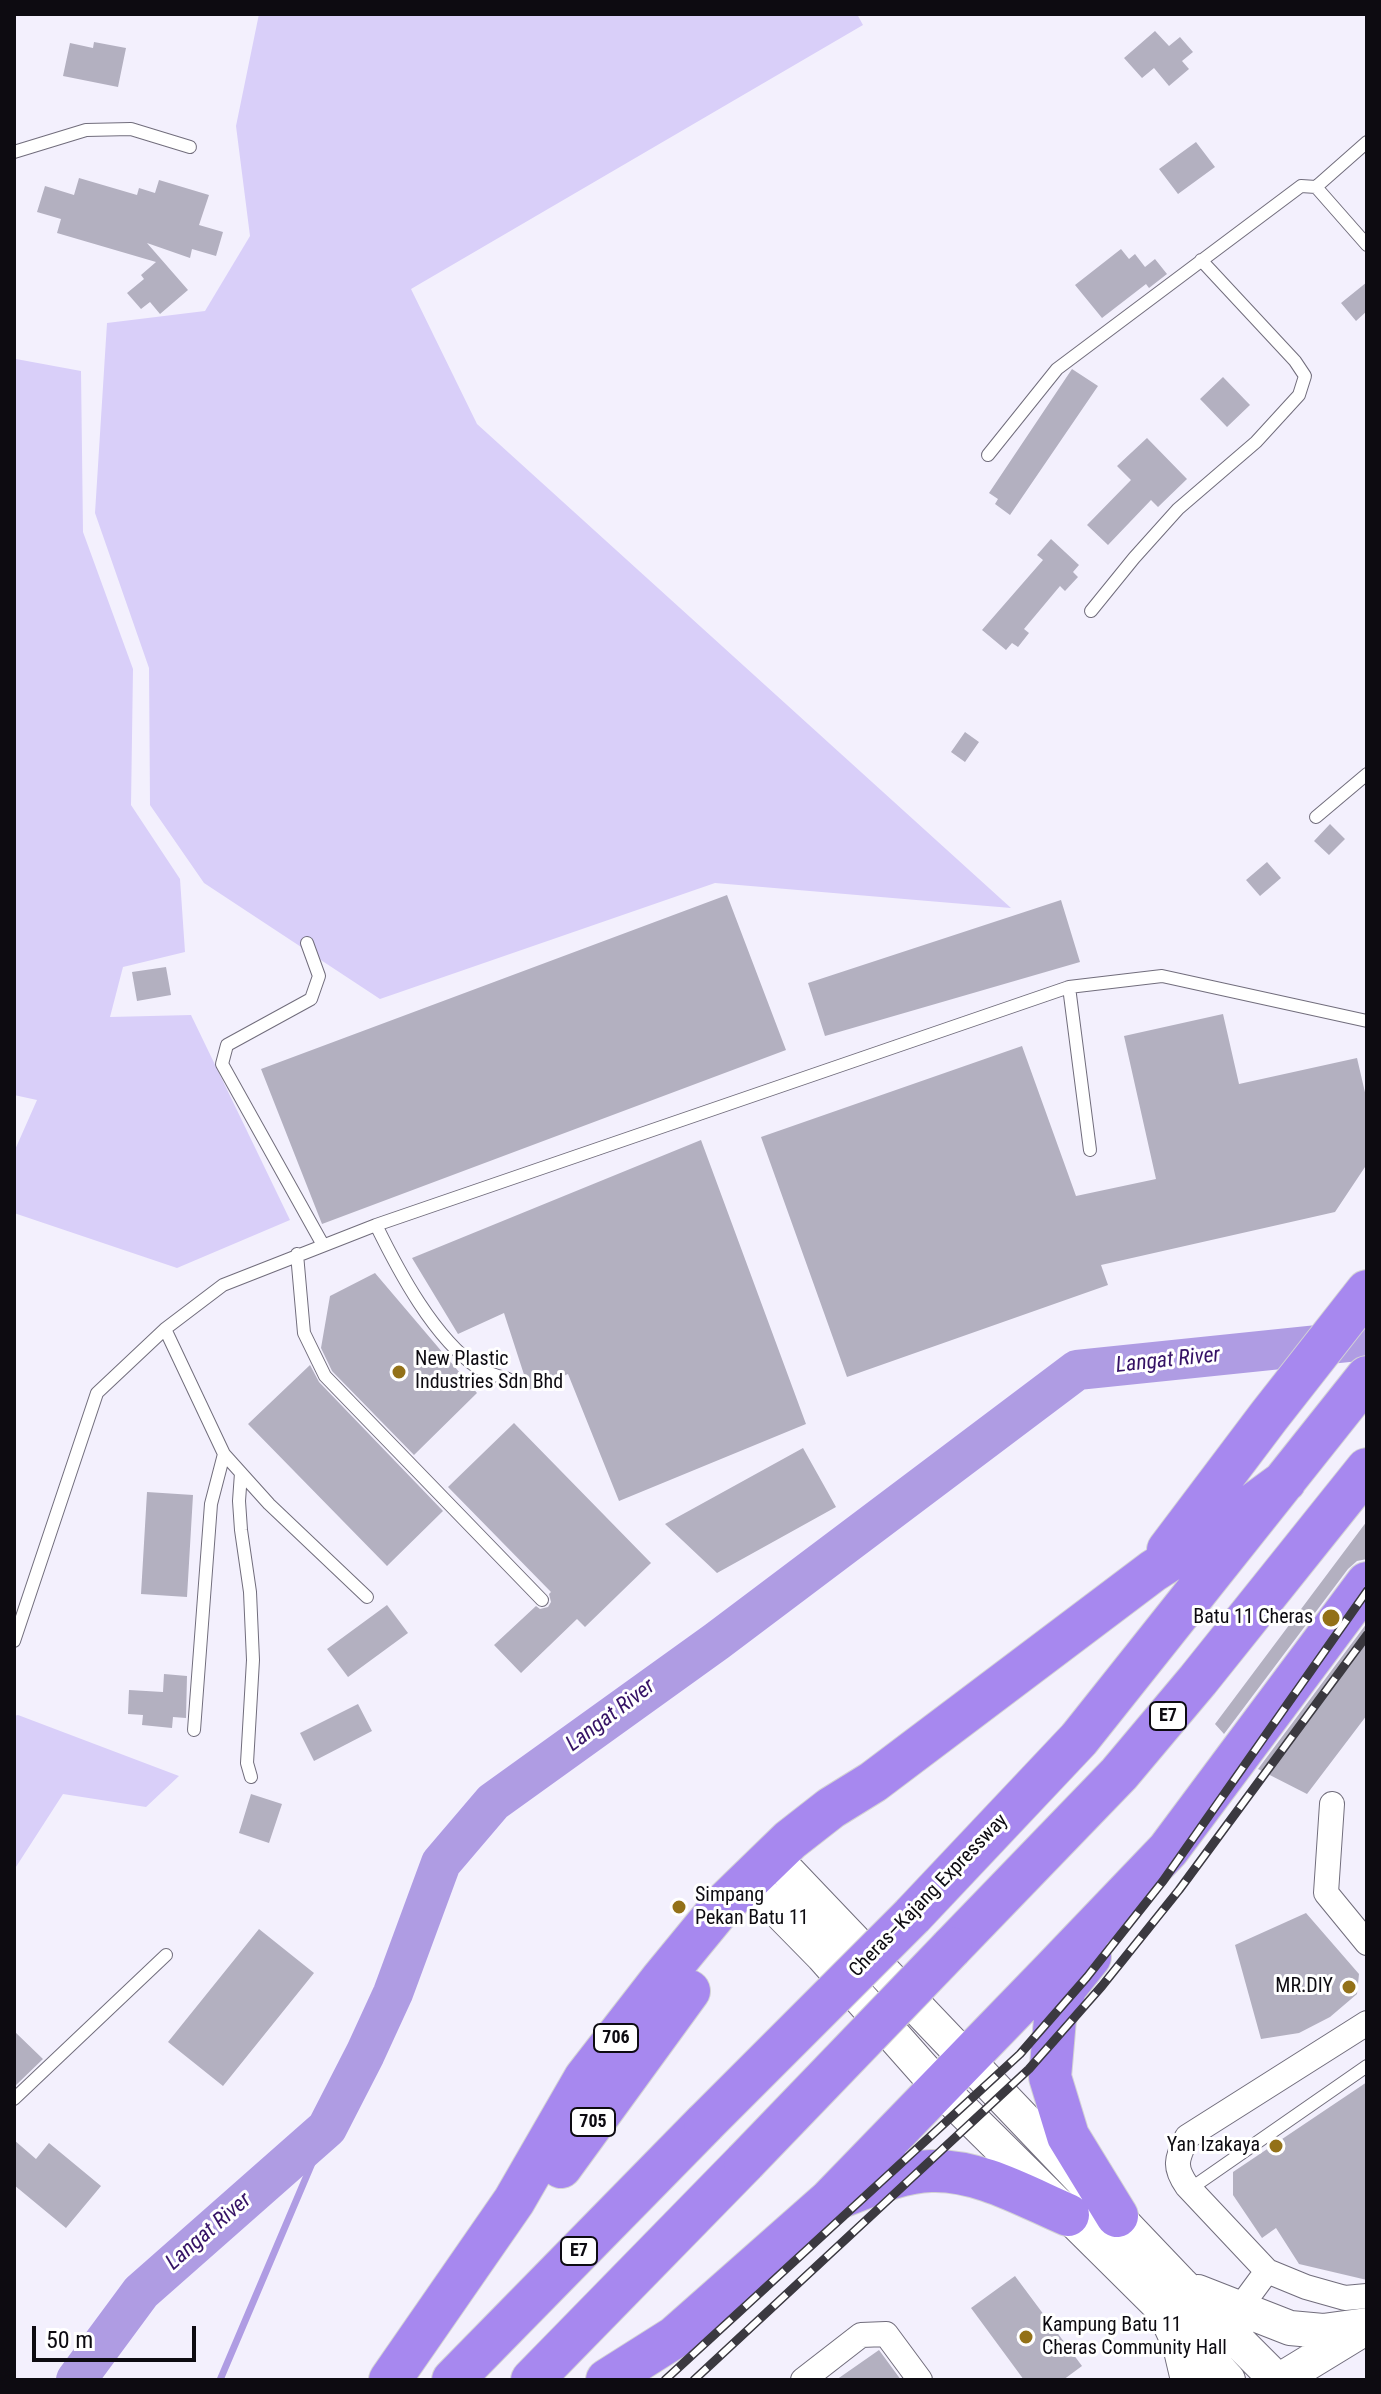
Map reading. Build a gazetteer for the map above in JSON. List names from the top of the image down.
{
  "streets": {
    "highway": [
      "E7",
      "Cheras–Kajang Expressway",
      "706",
      "705"
    ]
  },
  "crossings": [
    ["706", "705"]
  ],
  "water": ["Langat River"],
  "places": [
    "New Plastic Industries Sdn Bhd",
    "Batu 11 Cheras",
    "Simpang Pekan Batu 11",
    "MR.DIY",
    "Yan Izakaya",
    "Kampung Batu 11 Cheras Community Hall"
  ],
  "scale_bar": "50 m"
}
